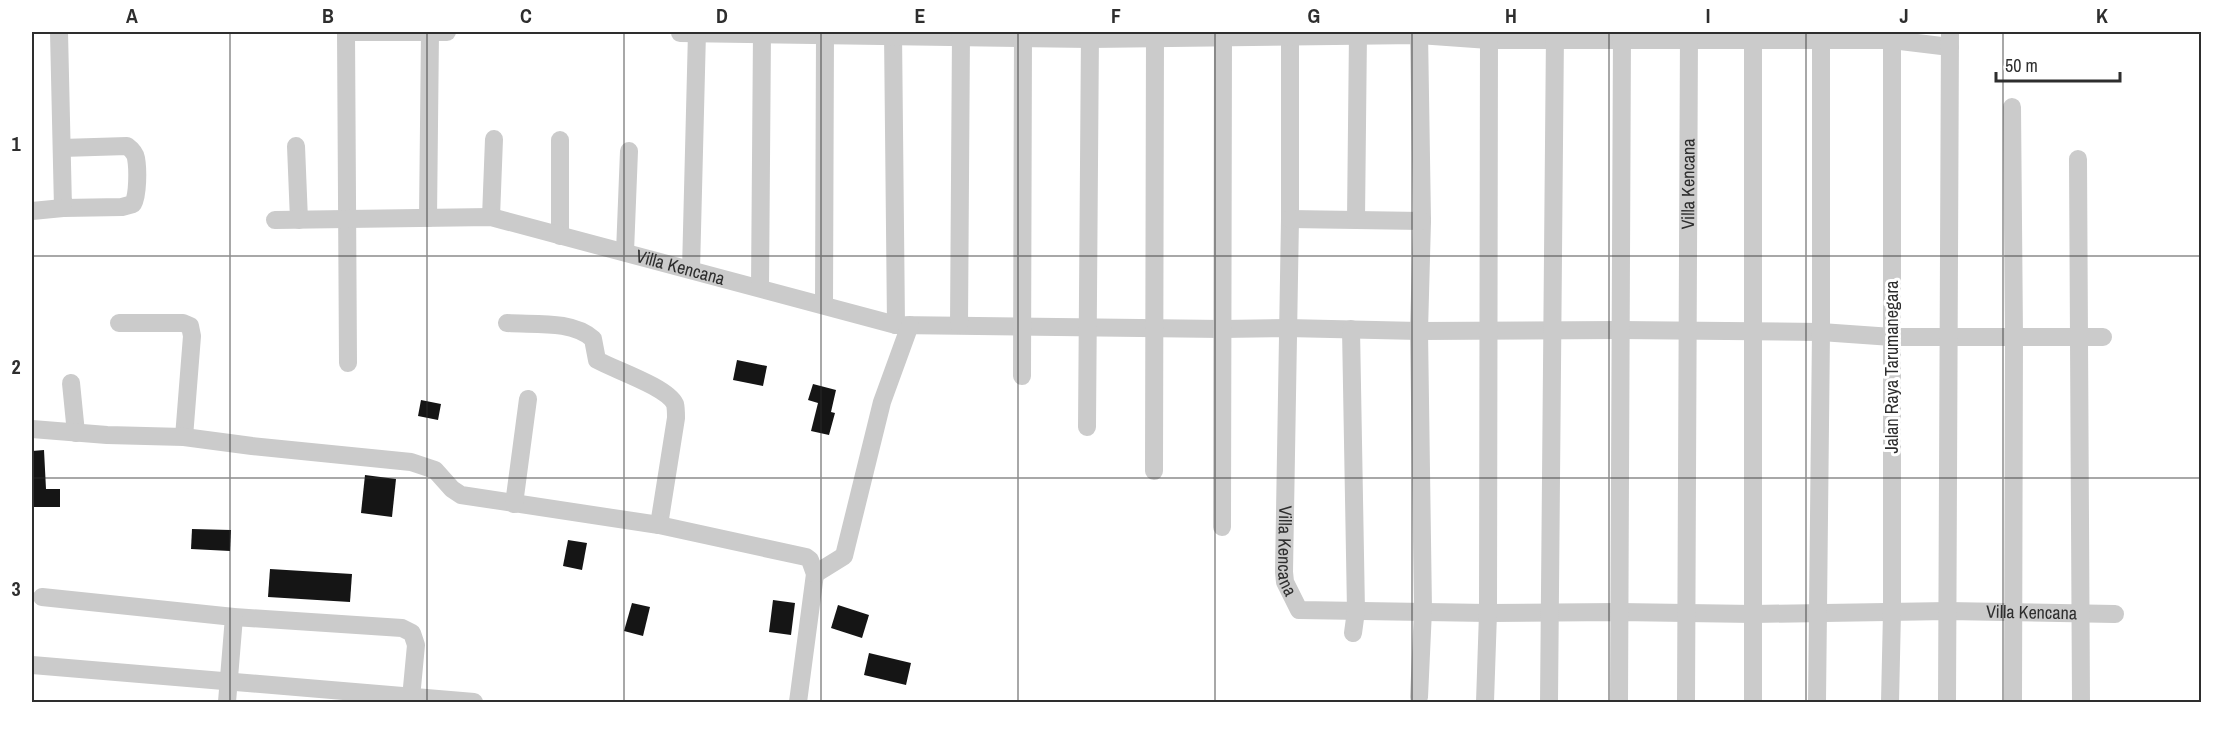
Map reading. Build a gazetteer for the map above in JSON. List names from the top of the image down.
{
  "streets": {
    "street": ["Villa Kencana", "Jalan Raya Tarumanegara"]
  },
  "crossings": [
    ["Villa Kencana", "Jalan Raya Tarumanegara"]
  ],
  "scale_bar": "50 m",
  "grid": {
    "columns": [
      "A",
      "B",
      "C",
      "D",
      "E",
      "F",
      "G",
      "H",
      "I",
      "J",
      "K"
    ],
    "rows": ["1", "2", "3"]
  }
}
